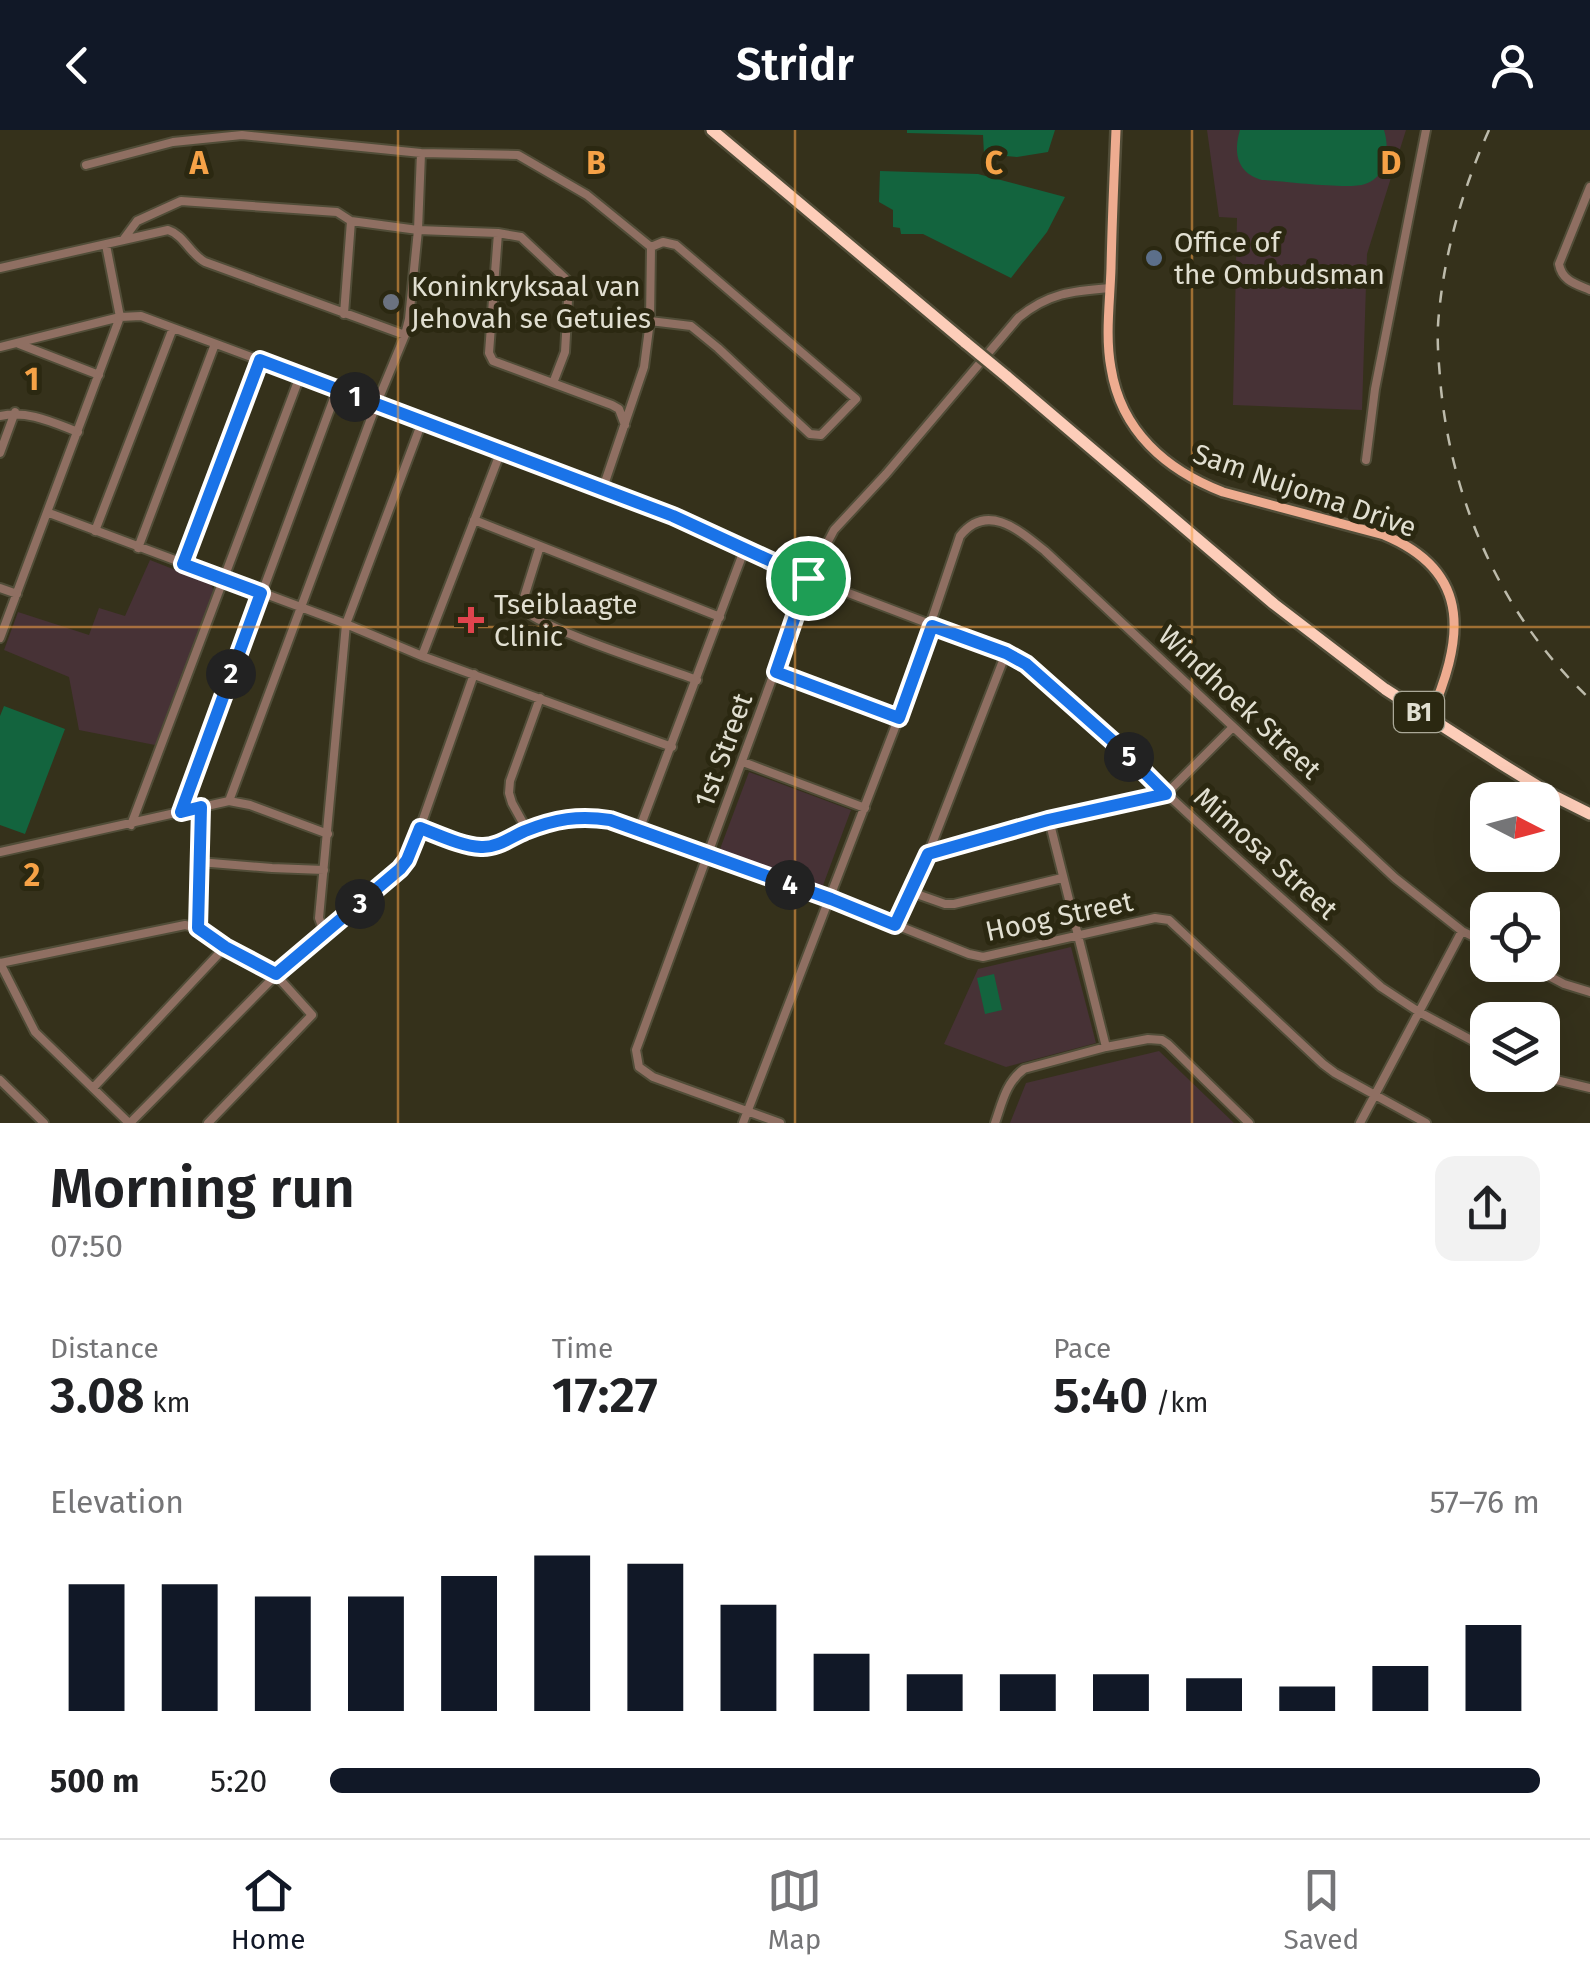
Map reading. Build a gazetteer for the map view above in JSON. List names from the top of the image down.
{
  "streets": {
    "highway": ["B1"],
    "main road": ["Sam Nujoma Drive"],
    "street": [
      "Windhoek Street",
      "1st Street",
      "Mimosa Street",
      "Hoog Street"
    ]
  },
  "crossings": [
    ["Sam Nujoma Drive", "B1"],
    ["Sam Nujoma Drive", "1st Street"],
    ["Windhoek Street", "Mimosa Street"],
    ["1st Street", "Mimosa Street"],
    ["1st Street", "Hoog Street"]
  ],
  "places": {
    "other": ["Office of the Ombudsman", "Koninkryksaal van Jehovah se Getuies"],
    "health": ["Tseiblaagte Clinic"]
  },
  "north": "right",
  "page": {
    "header": "Stridr",
    "pins": [
      "1",
      "2",
      "5",
      "4",
      "3"
    ],
    "heading": ["Morning run", "07:50"],
    "stats": [
      ["Distance", "3.08 km"],
      ["Time", "17:27"],
      ["Pace", "5:40 /km"]
    ],
    "chart": ["Elevation", "57–76 m"],
    "list": [
      {
        "name": "500 m",
        "note": "5:20"
      }
    ],
    "tabs": ["Home", "Map", "Saved"]
  },
  "grid": {
    "columns": [
      "A",
      "B",
      "C",
      "D"
    ],
    "rows": ["1", "2"]
  }
}
